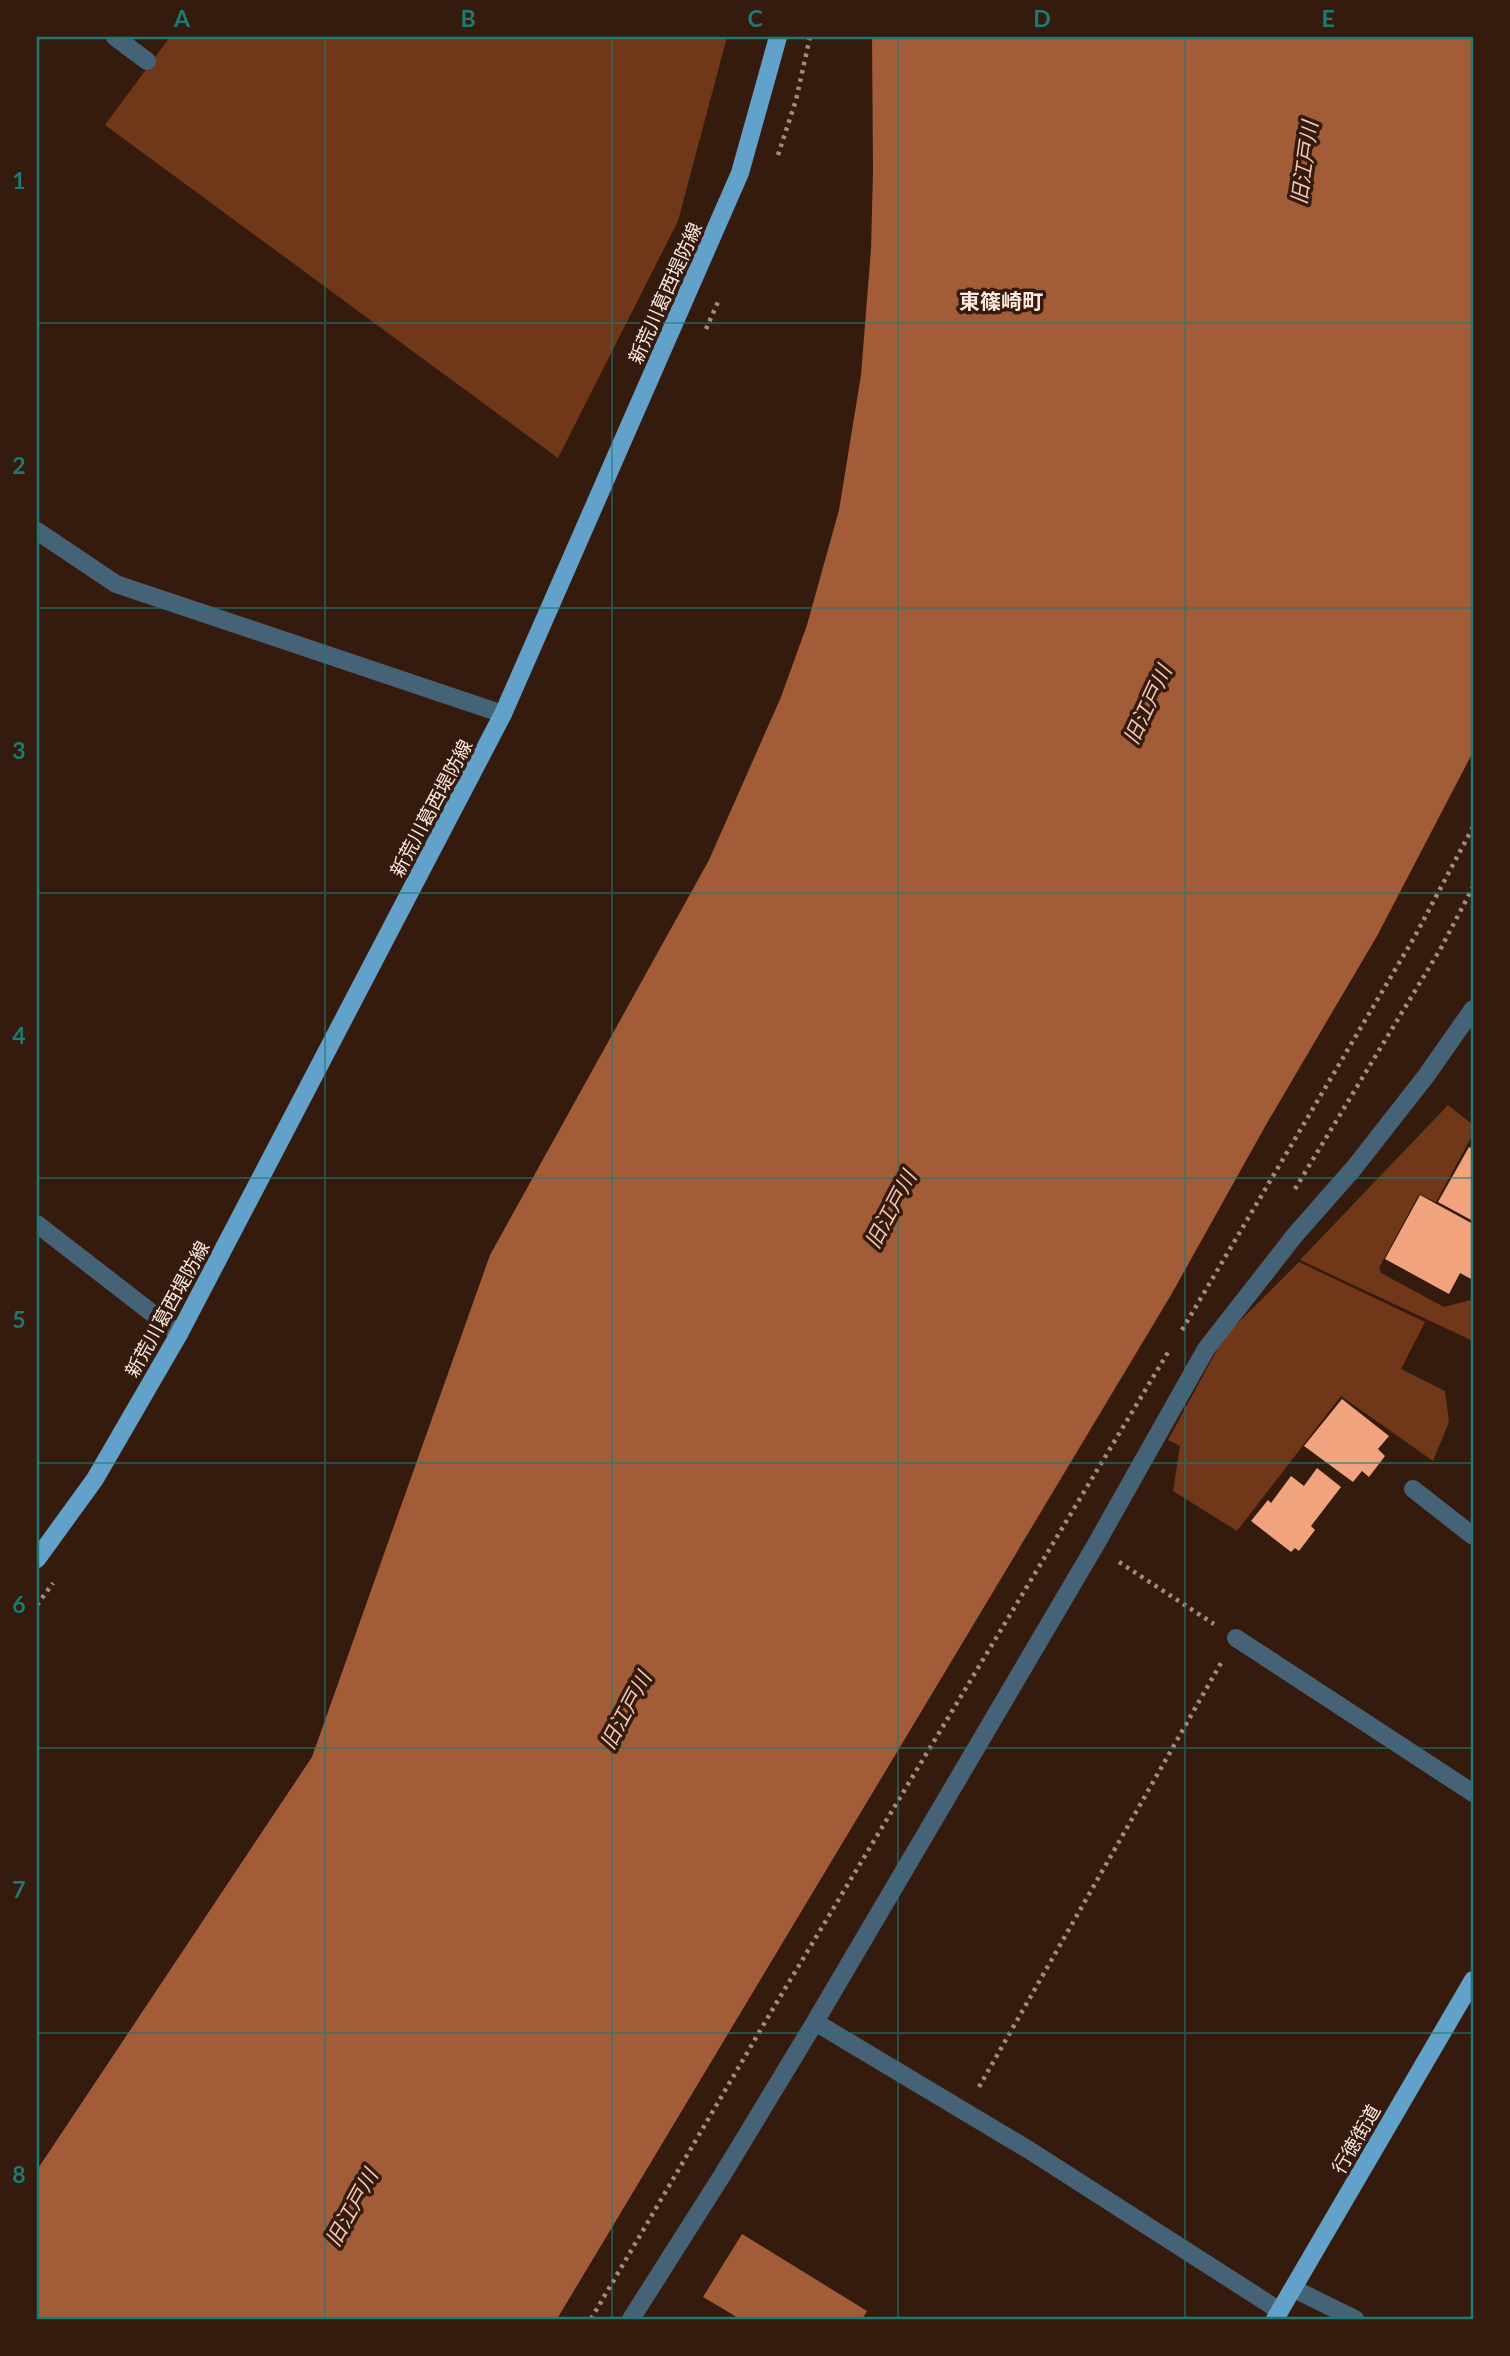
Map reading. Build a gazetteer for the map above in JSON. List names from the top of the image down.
{
  "streets": {
    "main road": ["新荒川葛西堤防線", "行徳街道"]
  },
  "districts": ["東篠崎町"],
  "water": ["旧江戸川"],
  "grid": {
    "columns": [
      "A",
      "B",
      "C",
      "D",
      "E"
    ],
    "rows": [
      "1",
      "2",
      "3",
      "4",
      "5",
      "6",
      "7",
      "8"
    ]
  }
}
